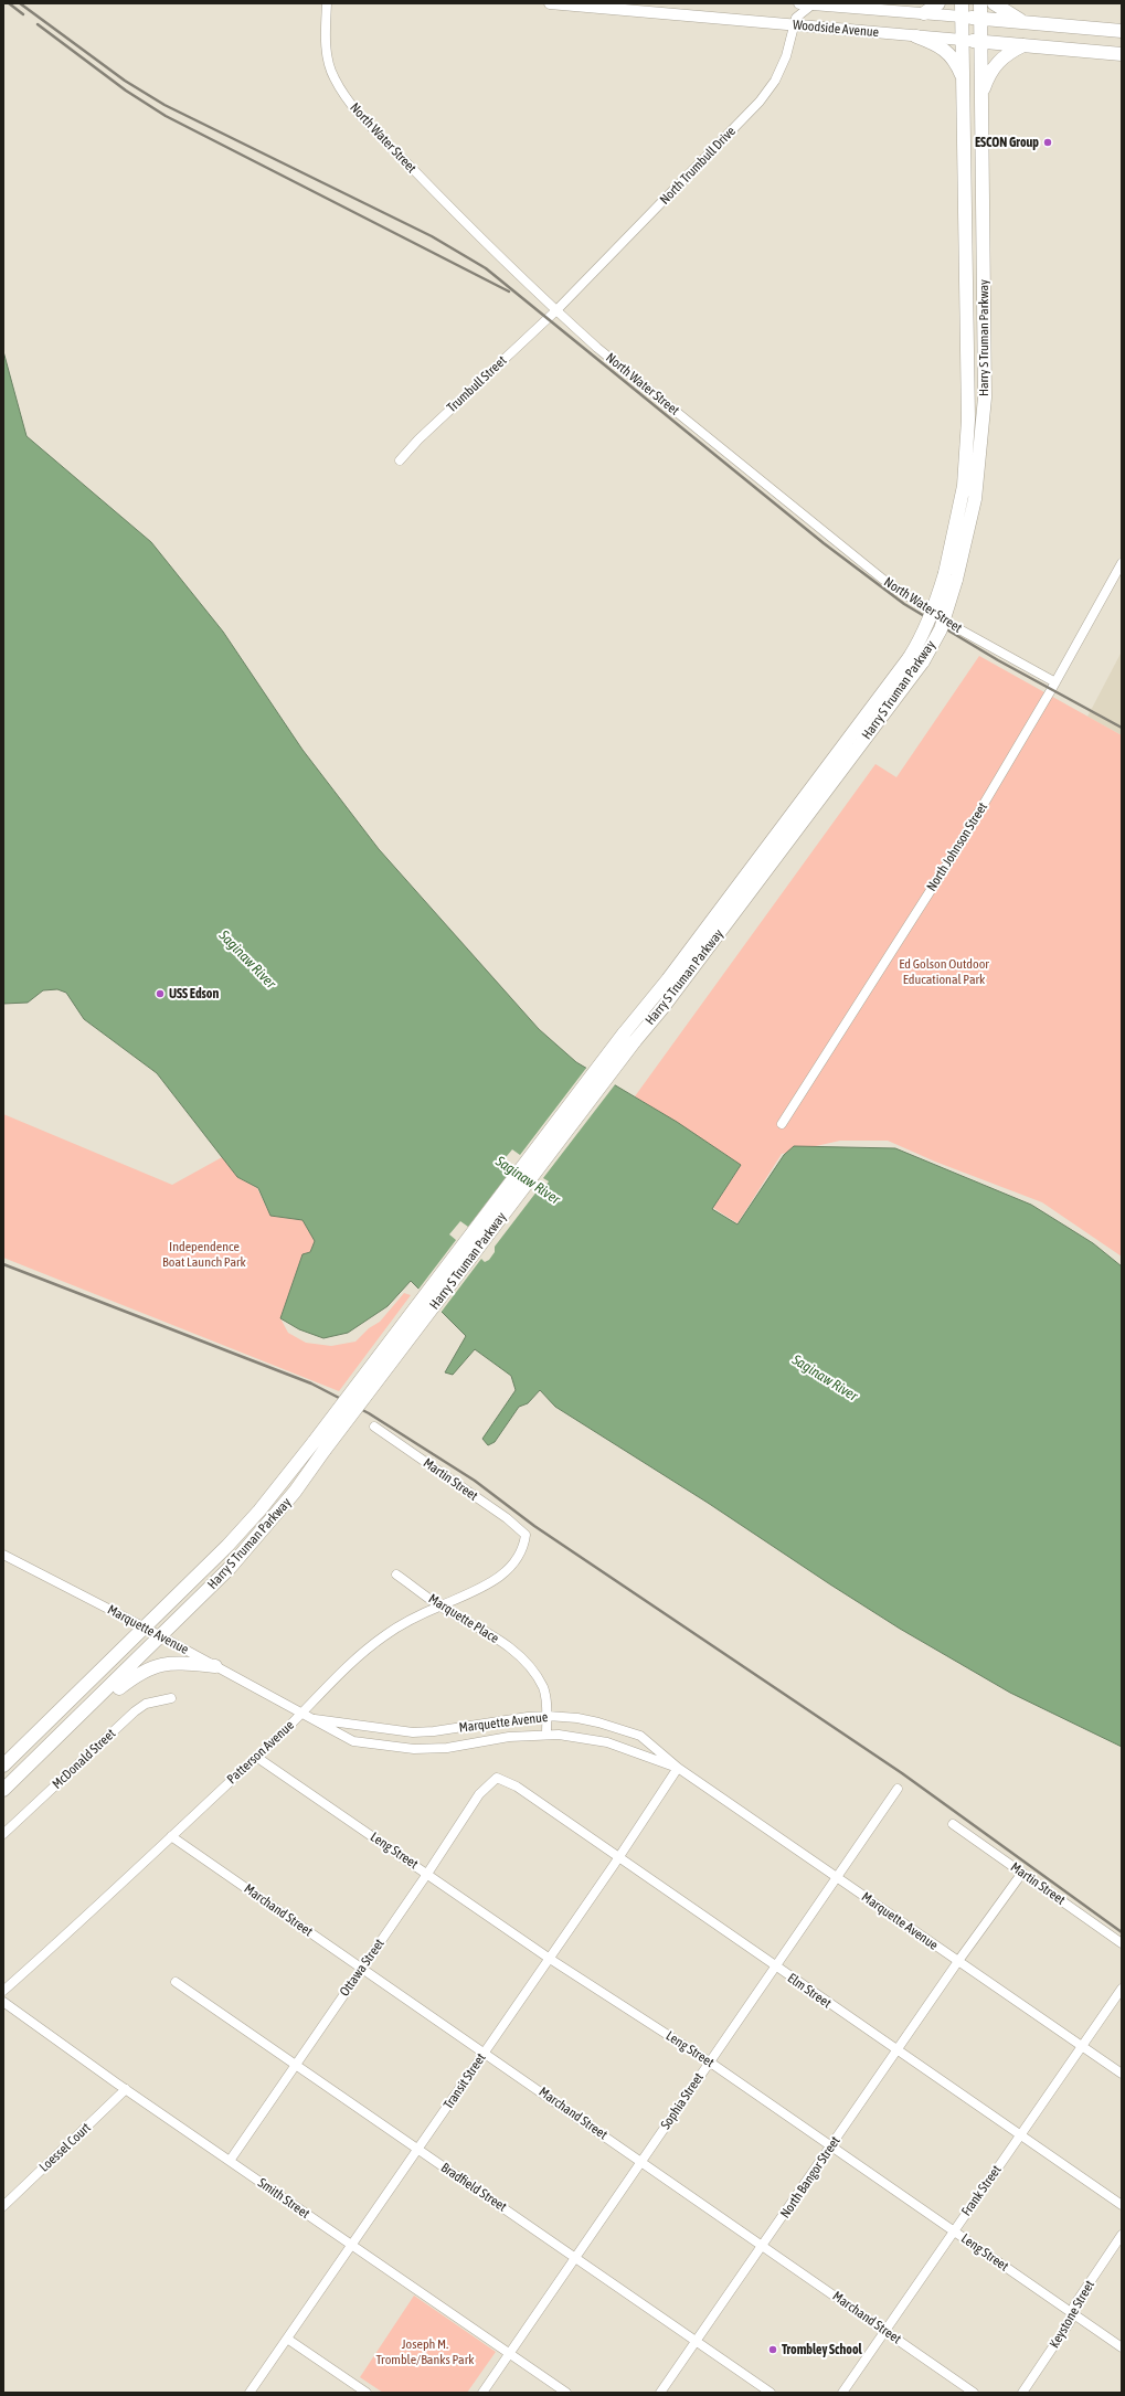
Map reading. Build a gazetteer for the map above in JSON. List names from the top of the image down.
{
  "streets": {
    "main road": ["Woodside Avenue", "Harry S Truman Parkway"],
    "street": [
      "North Water Street",
      "North Trumbull Drive",
      "Trumbull Street",
      "North Johnson Street",
      "Martin Street",
      "Marquette Place",
      "Marquette Avenue",
      "Patterson Avenue",
      "McDonald Street",
      "Leng Street",
      "Marchand Street",
      "Ottawa Street",
      "Elm Street",
      "Transit Street",
      "Sophia Street",
      "Loessel Court",
      "North Bangor Street",
      "Bradfield Street",
      "Frank Street",
      "Smith Street",
      "Keystone Street"
    ]
  },
  "crossings": [
    ["Woodside Avenue", "North Trumbull Drive"],
    ["Woodside Avenue", "Harry S Truman Parkway"],
    ["North Water Street", "North Trumbull Drive"],
    ["North Water Street", "Trumbull Street"],
    ["North Water Street", "North Johnson Street"],
    ["North Trumbull Drive", "Trumbull Street"],
    ["Harry S Truman Parkway", "Marquette Avenue"],
    ["Martin Street", "Patterson Avenue"],
    ["Martin Street", "North Bangor Street"],
    ["Marquette Place", "Marquette Avenue"],
    ["Marquette Place", "Patterson Avenue"],
    ["Marquette Avenue", "Patterson Avenue"],
    ["Marquette Avenue", "Transit Street"],
    ["Marquette Avenue", "Sophia Street"],
    ["Marquette Avenue", "North Bangor Street"],
    ["Marquette Avenue", "Frank Street"],
    ["Patterson Avenue", "Leng Street"],
    ["Patterson Avenue", "Marchand Street"],
    ["Leng Street", "Ottawa Street"],
    ["Leng Street", "Transit Street"],
    ["Leng Street", "Sophia Street"],
    ["Leng Street", "North Bangor Street"],
    ["Leng Street", "Frank Street"],
    ["Leng Street", "Keystone Street"],
    ["Marchand Street", "Ottawa Street"],
    ["Marchand Street", "Transit Street"],
    ["Marchand Street", "Sophia Street"],
    ["Marchand Street", "North Bangor Street"],
    ["Marchand Street", "Frank Street"],
    ["Ottawa Street", "Elm Street"],
    ["Ottawa Street", "Bradfield Street"],
    ["Ottawa Street", "Smith Street"],
    ["Elm Street", "Transit Street"],
    ["Elm Street", "Sophia Street"],
    ["Elm Street", "North Bangor Street"],
    ["Elm Street", "Frank Street"],
    ["Transit Street", "Bradfield Street"],
    ["Transit Street", "Smith Street"],
    ["Sophia Street", "Bradfield Street"],
    ["Sophia Street", "Smith Street"],
    ["Loessel Court", "Smith Street"],
    ["North Bangor Street", "Bradfield Street"]
  ],
  "water": ["Saginaw River"],
  "parks": ["Ed Golson Outdoor Educational Park", "Independence Boat Launch Park", "Joseph M. Tromble/Banks Park"],
  "places": ["ESCON Group", "USS Edson", "Trombley School"]
}
